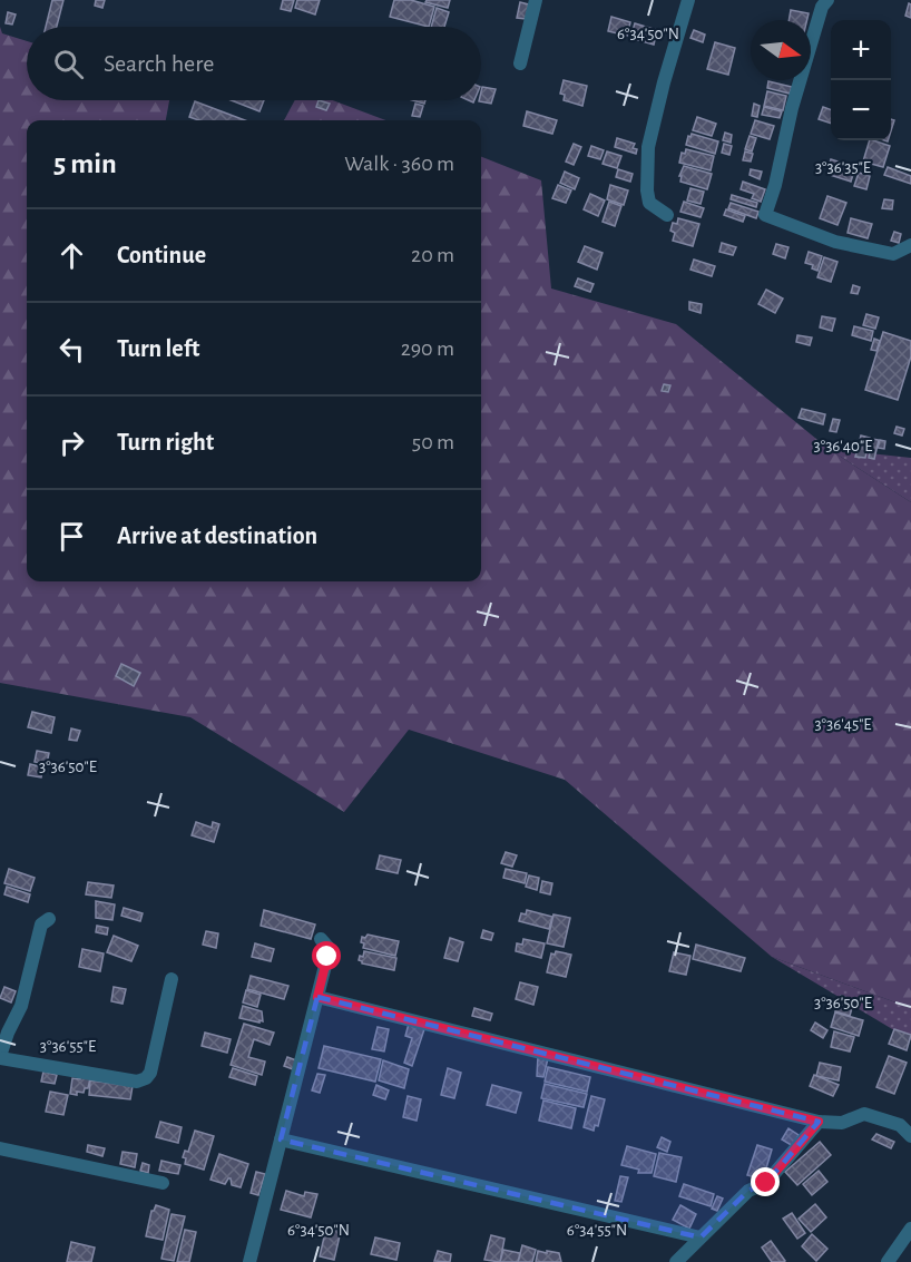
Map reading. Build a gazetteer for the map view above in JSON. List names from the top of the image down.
{
  "north": "right",
  "page": {
    "map_buttons": ["+", "−"],
    "search": "Search here",
    "heading": ["5 min", "Walk · 360 m"],
    "list": [
      ["Continue", "20 m"],
      ["Turn left", "290 m"],
      ["Turn right", "50 m"],
      "Arrive at destination"
    ]
  },
  "coordinates": [
    "6°34'50\"N",
    "3°36'35\"E",
    "3°36'40\"E",
    "3°36'45\"E",
    "3°36'50\"E",
    "3°36'55\"E",
    "6°34'55\"N"
  ]
}
